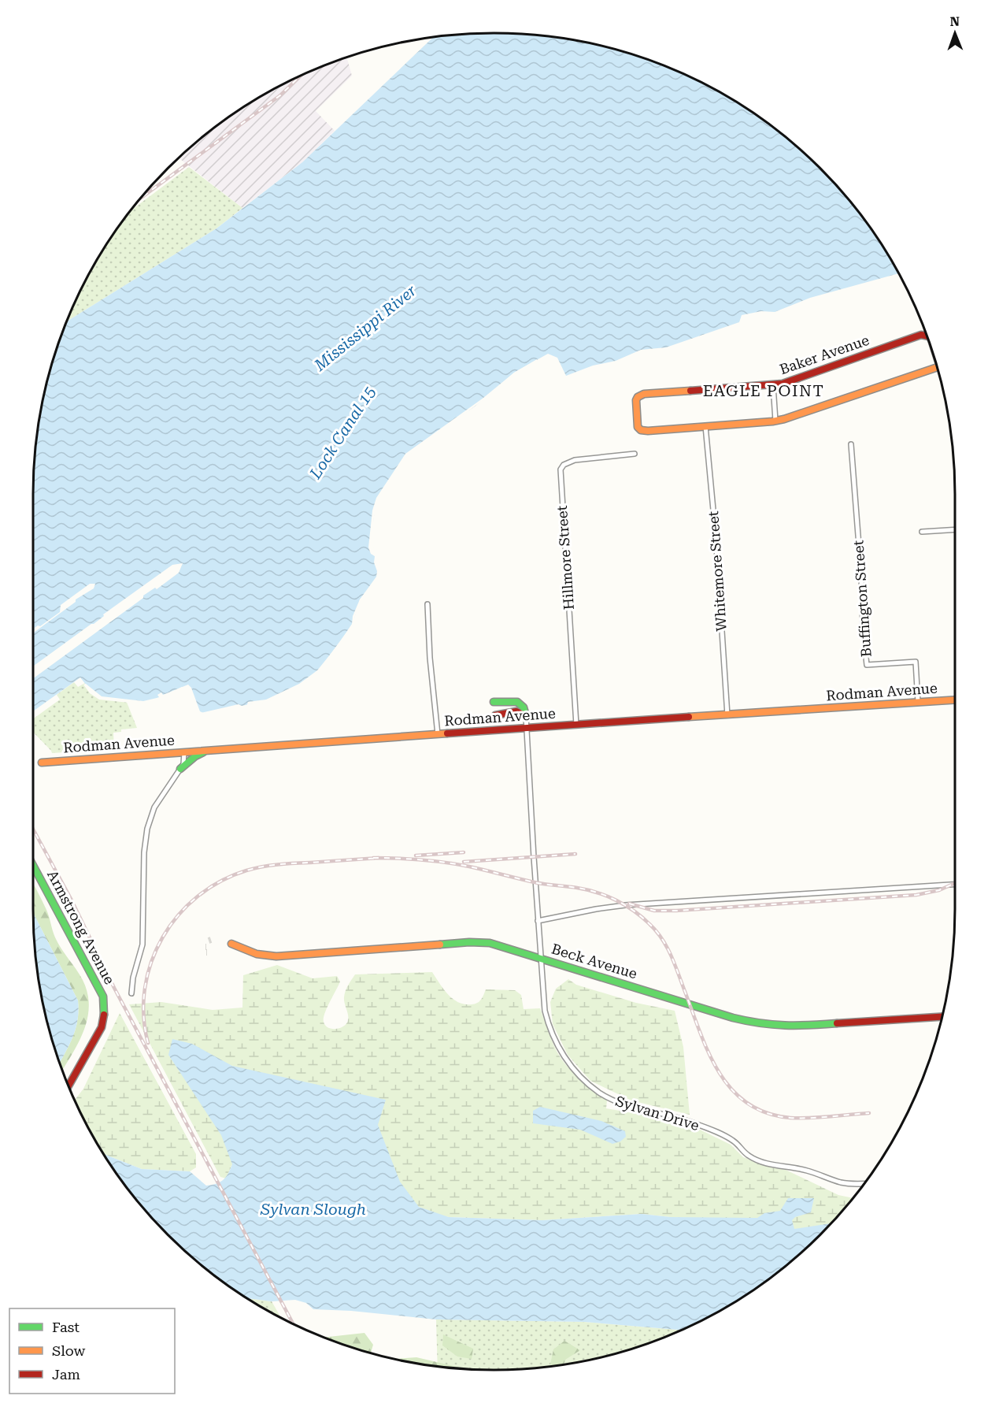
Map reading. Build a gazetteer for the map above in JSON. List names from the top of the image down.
{
  "streets": {
    "street": [
      "Baker Avenue",
      "Hillmore Street",
      "Whitemore Street",
      "Buffington Street",
      "Rodman Avenue",
      "Armstrong Avenue",
      "Beck Avenue",
      "Sylvan Drive"
    ]
  },
  "crossings": [
    ["Baker Avenue", "Whitemore Street"],
    ["Hillmore Street", "Rodman Avenue"],
    ["Whitemore Street", "Rodman Avenue"],
    ["Buffington Street", "Rodman Avenue"],
    ["Rodman Avenue", "Sylvan Drive"],
    ["Beck Avenue", "Sylvan Drive"]
  ],
  "districts": ["EAGLE POINT"],
  "water": ["Mississippi River", "Lock Canal 15", "Sylvan Slough"],
  "legend": ["Fast", "Slow", "Jam"],
  "north": "top"
}
